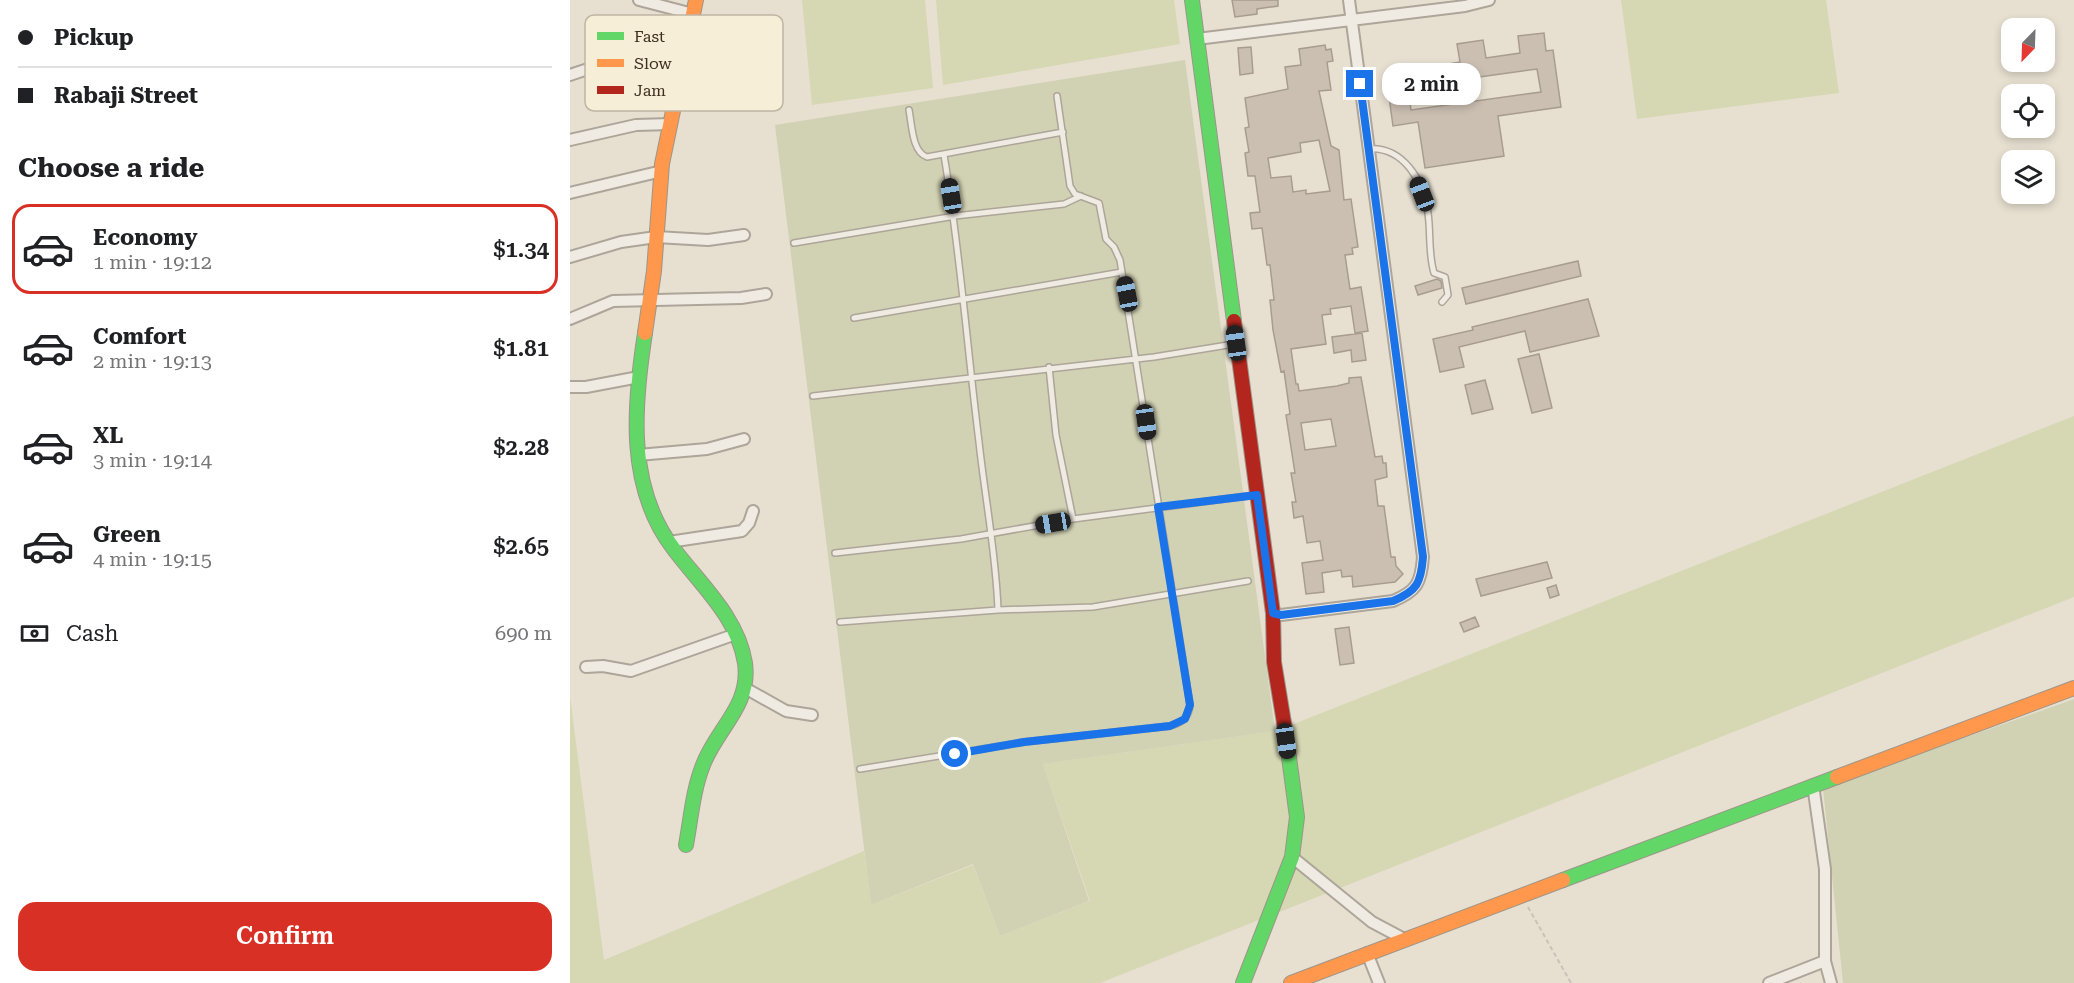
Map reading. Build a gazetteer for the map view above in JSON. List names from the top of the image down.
{
  "legend": ["Fast", "Slow", "Jam"],
  "north": "bottom left",
  "page": {
    "banner": ["Pickup", "Rabaji Street"],
    "bubble": "2 min",
    "heading": "Choose a ride",
    "list": [
      {
        "name": "Economy",
        "note": "1 min · 19:12",
        "value": "$1.34"
      },
      {
        "name": "Comfort",
        "note": "2 min · 19:13",
        "value": "$1.81"
      },
      {
        "name": "XL",
        "note": "3 min · 19:14",
        "value": "$2.28"
      },
      {
        "name": "Green",
        "note": "4 min · 19:15",
        "value": "$2.65"
      }
    ],
    "pay": ["Cash", "690 m"],
    "buttons": "Confirm"
  }
}
